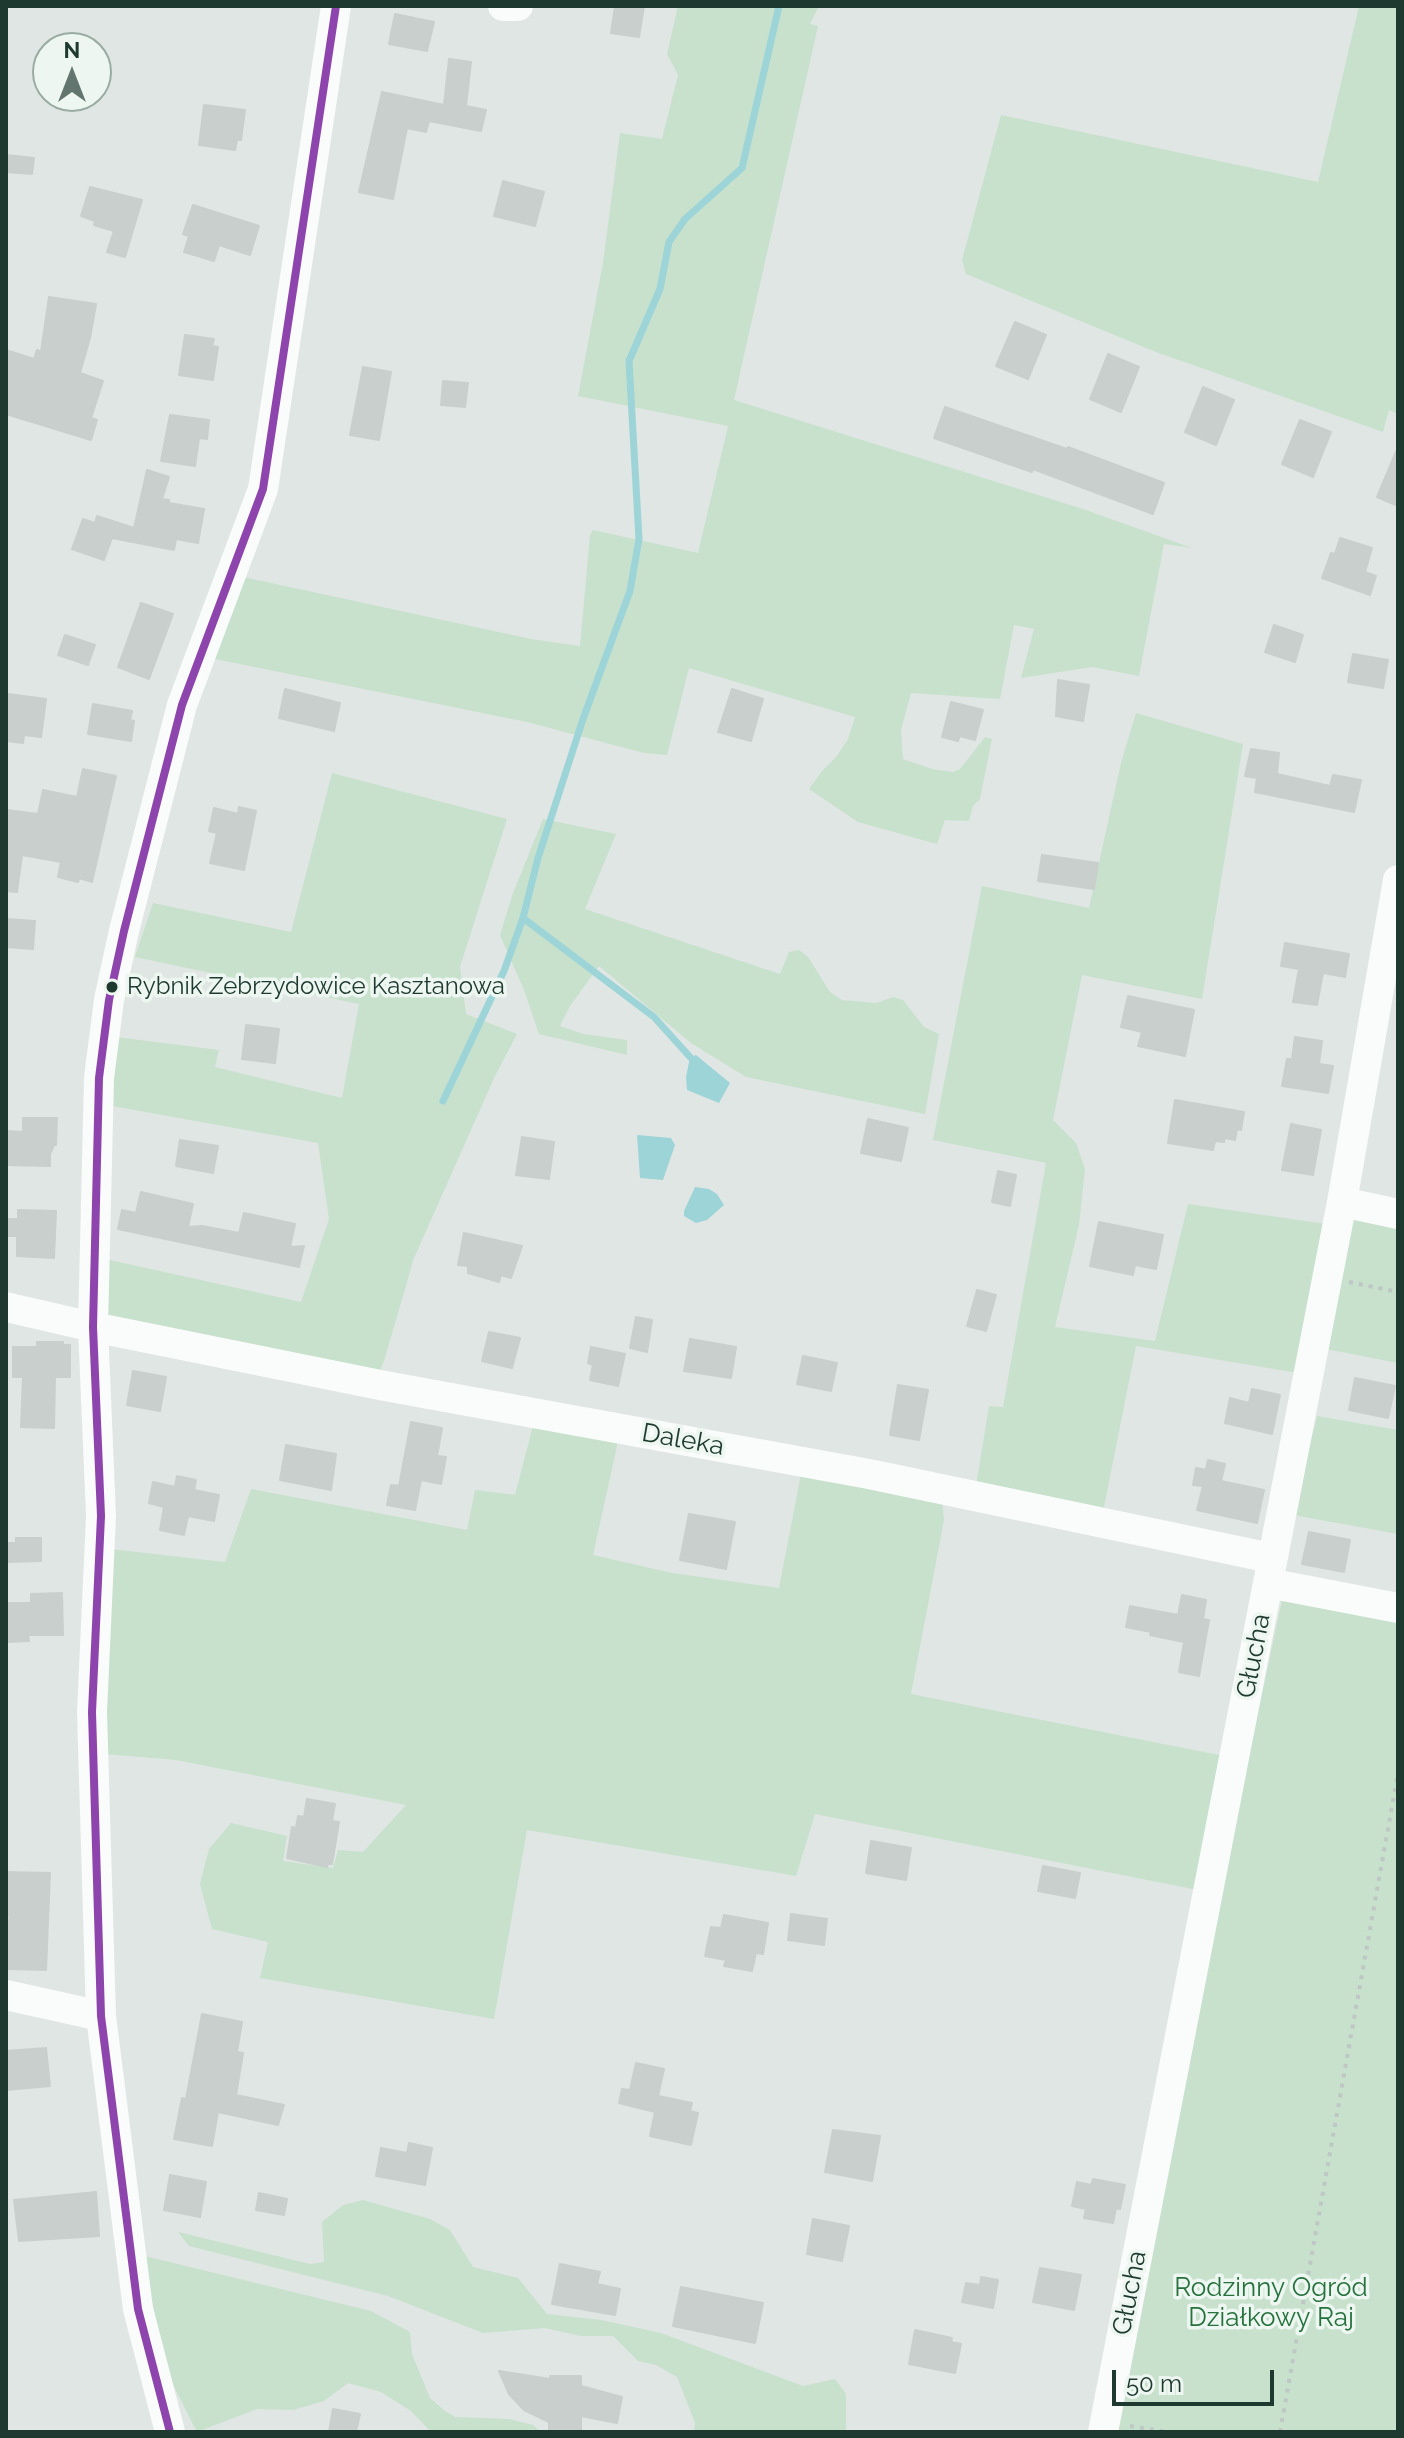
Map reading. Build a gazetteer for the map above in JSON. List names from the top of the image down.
{
  "streets": {
    "street": ["Daleka", "Głucha"]
  },
  "crossings": [
    ["Daleka", "Głucha"]
  ],
  "parks": ["Rodzinny Ogród Działkowy Raj"],
  "places": ["Rybnik Zebrzydowice Kasztanowa"],
  "scale_bar": "50 m",
  "north": "top"
}
